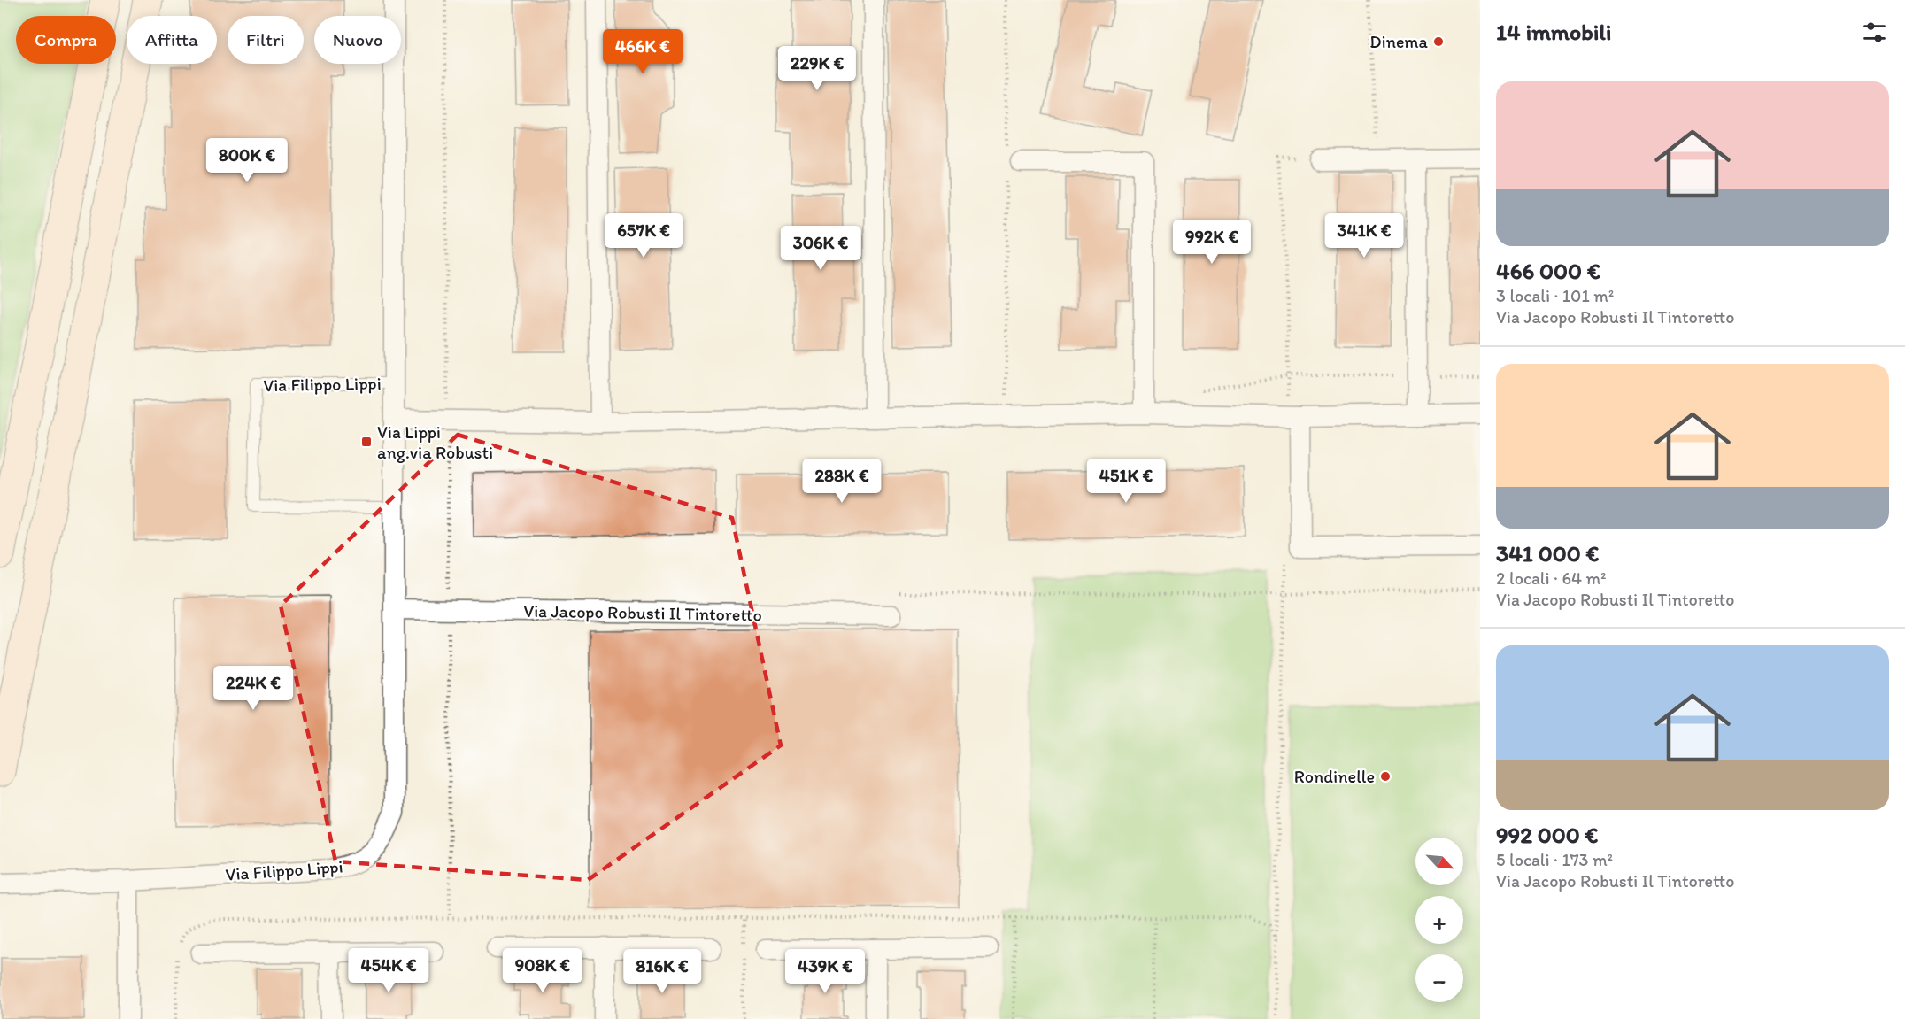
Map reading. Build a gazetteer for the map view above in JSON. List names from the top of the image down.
{
  "streets": {
    "street": ["Via Filippo Lippi", "Via Jacopo Robusti Il Tintoretto"]
  },
  "crossings": [
    ["Via Filippo Lippi", "Via Jacopo Robusti Il Tintoretto"]
  ],
  "places": {
    "other": ["Dinema", "Rondinelle"],
    "transit": ["Via Lippi ang.via Robusti"]
  },
  "north": "bottom right",
  "page": {
    "heading": "14 immobili",
    "chip": [
      "Compra",
      "Affitta",
      "Filtri",
      "Nuovo"
    ],
    "price": [
      "466K €",
      "229K €",
      "800K €",
      "657K €",
      "341K €",
      "992K €",
      "306K €",
      "288K €",
      "451K €",
      "224K €",
      "454K €",
      "908K €",
      "816K €",
      "439K €"
    ],
    "list": [
      {
        "name": "466 000 €",
        "note": "3 locali · 101 m² · Via Jacopo Robusti Il Tintoretto"
      },
      {
        "name": "341 000 €",
        "note": "2 locali · 64 m² · Via Jacopo Robusti Il Tintoretto"
      },
      {
        "name": "992 000 €",
        "note": "5 locali · 173 m² · Via Jacopo Robusti Il Tintoretto"
      }
    ],
    "map_buttons": ["+", "−"]
  }
}
